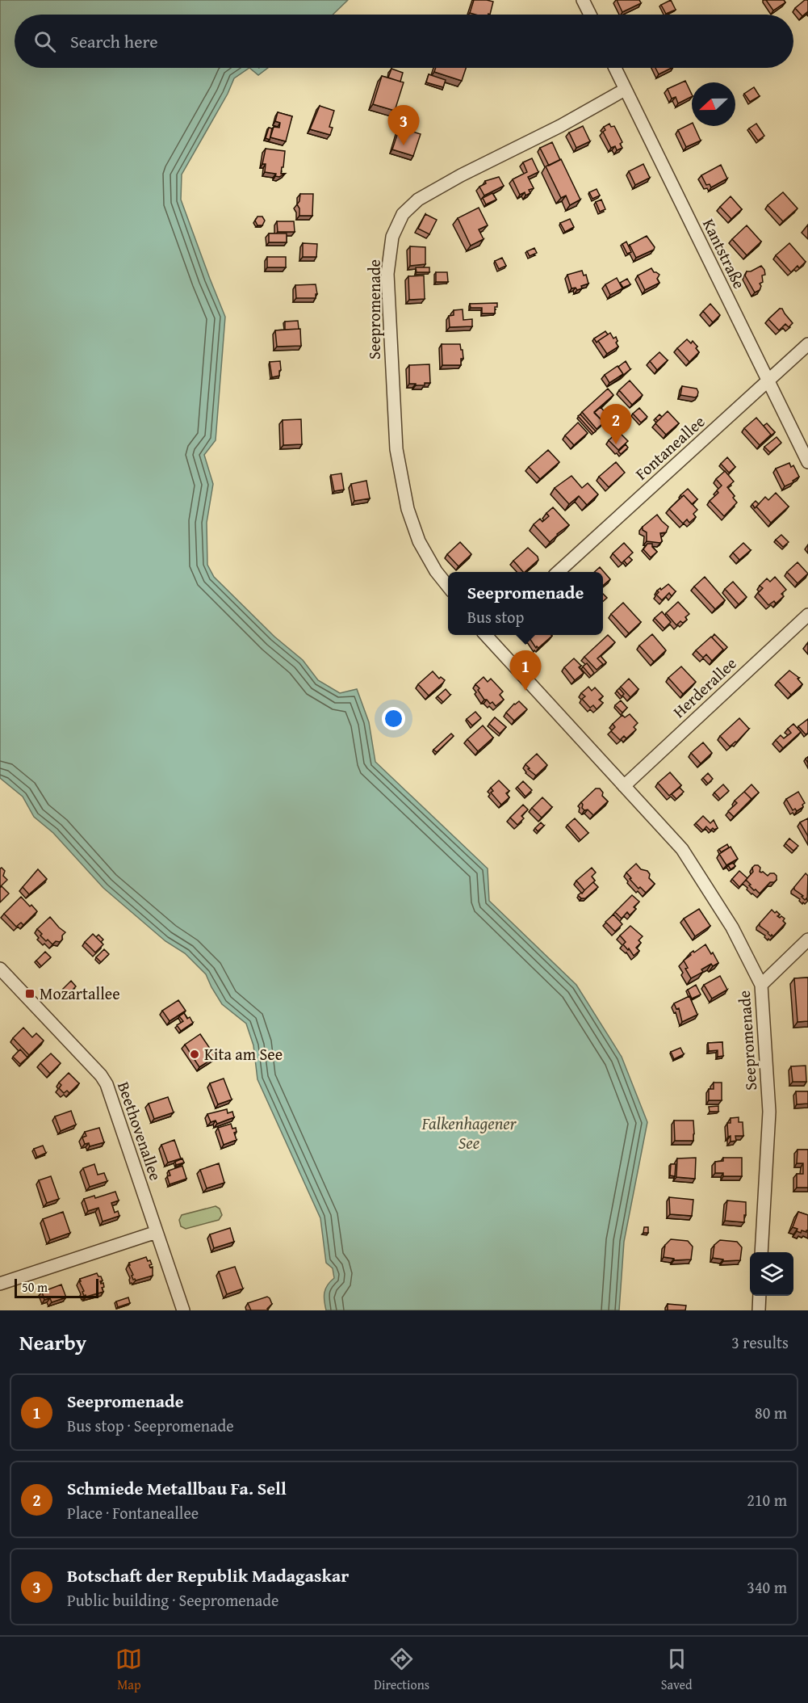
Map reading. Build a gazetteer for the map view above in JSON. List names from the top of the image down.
{
  "streets": {
    "street": [
      "Kantstraße",
      "Seepromenade",
      "Fontaneallee",
      "Herderallee",
      "Beethovenallee"
    ]
  },
  "crossings": [
    ["Kantstraße", "Seepromenade"],
    ["Kantstraße", "Fontaneallee"],
    ["Seepromenade", "Herderallee"]
  ],
  "water": ["Falkenhagener See"],
  "places": {
    "transit": ["Mozartallee"],
    "other": ["Kita am See"]
  },
  "scale_bar": "50 m",
  "north": "left",
  "page": {
    "search": "Search here",
    "pins": ["3", "2", "1"],
    "popup": ["Seepromenade", "Bus stop"],
    "scale": "50 m",
    "heading": ["Nearby", "3 results"],
    "list": [
      {
        "mark": "1",
        "name": "Seepromenade",
        "note": "Bus stop · Seepromenade",
        "value": "80 m"
      },
      {
        "mark": "2",
        "name": "Schmiede Metallbau Fa. Sell",
        "note": "Place · Fontaneallee",
        "value": "210 m"
      },
      {
        "mark": "3",
        "name": "Botschaft der Republik Madagaskar",
        "note": "Public building · Seepromenade",
        "value": "340 m"
      }
    ],
    "nav": ["Map", "Directions", "Saved"]
  }
}
